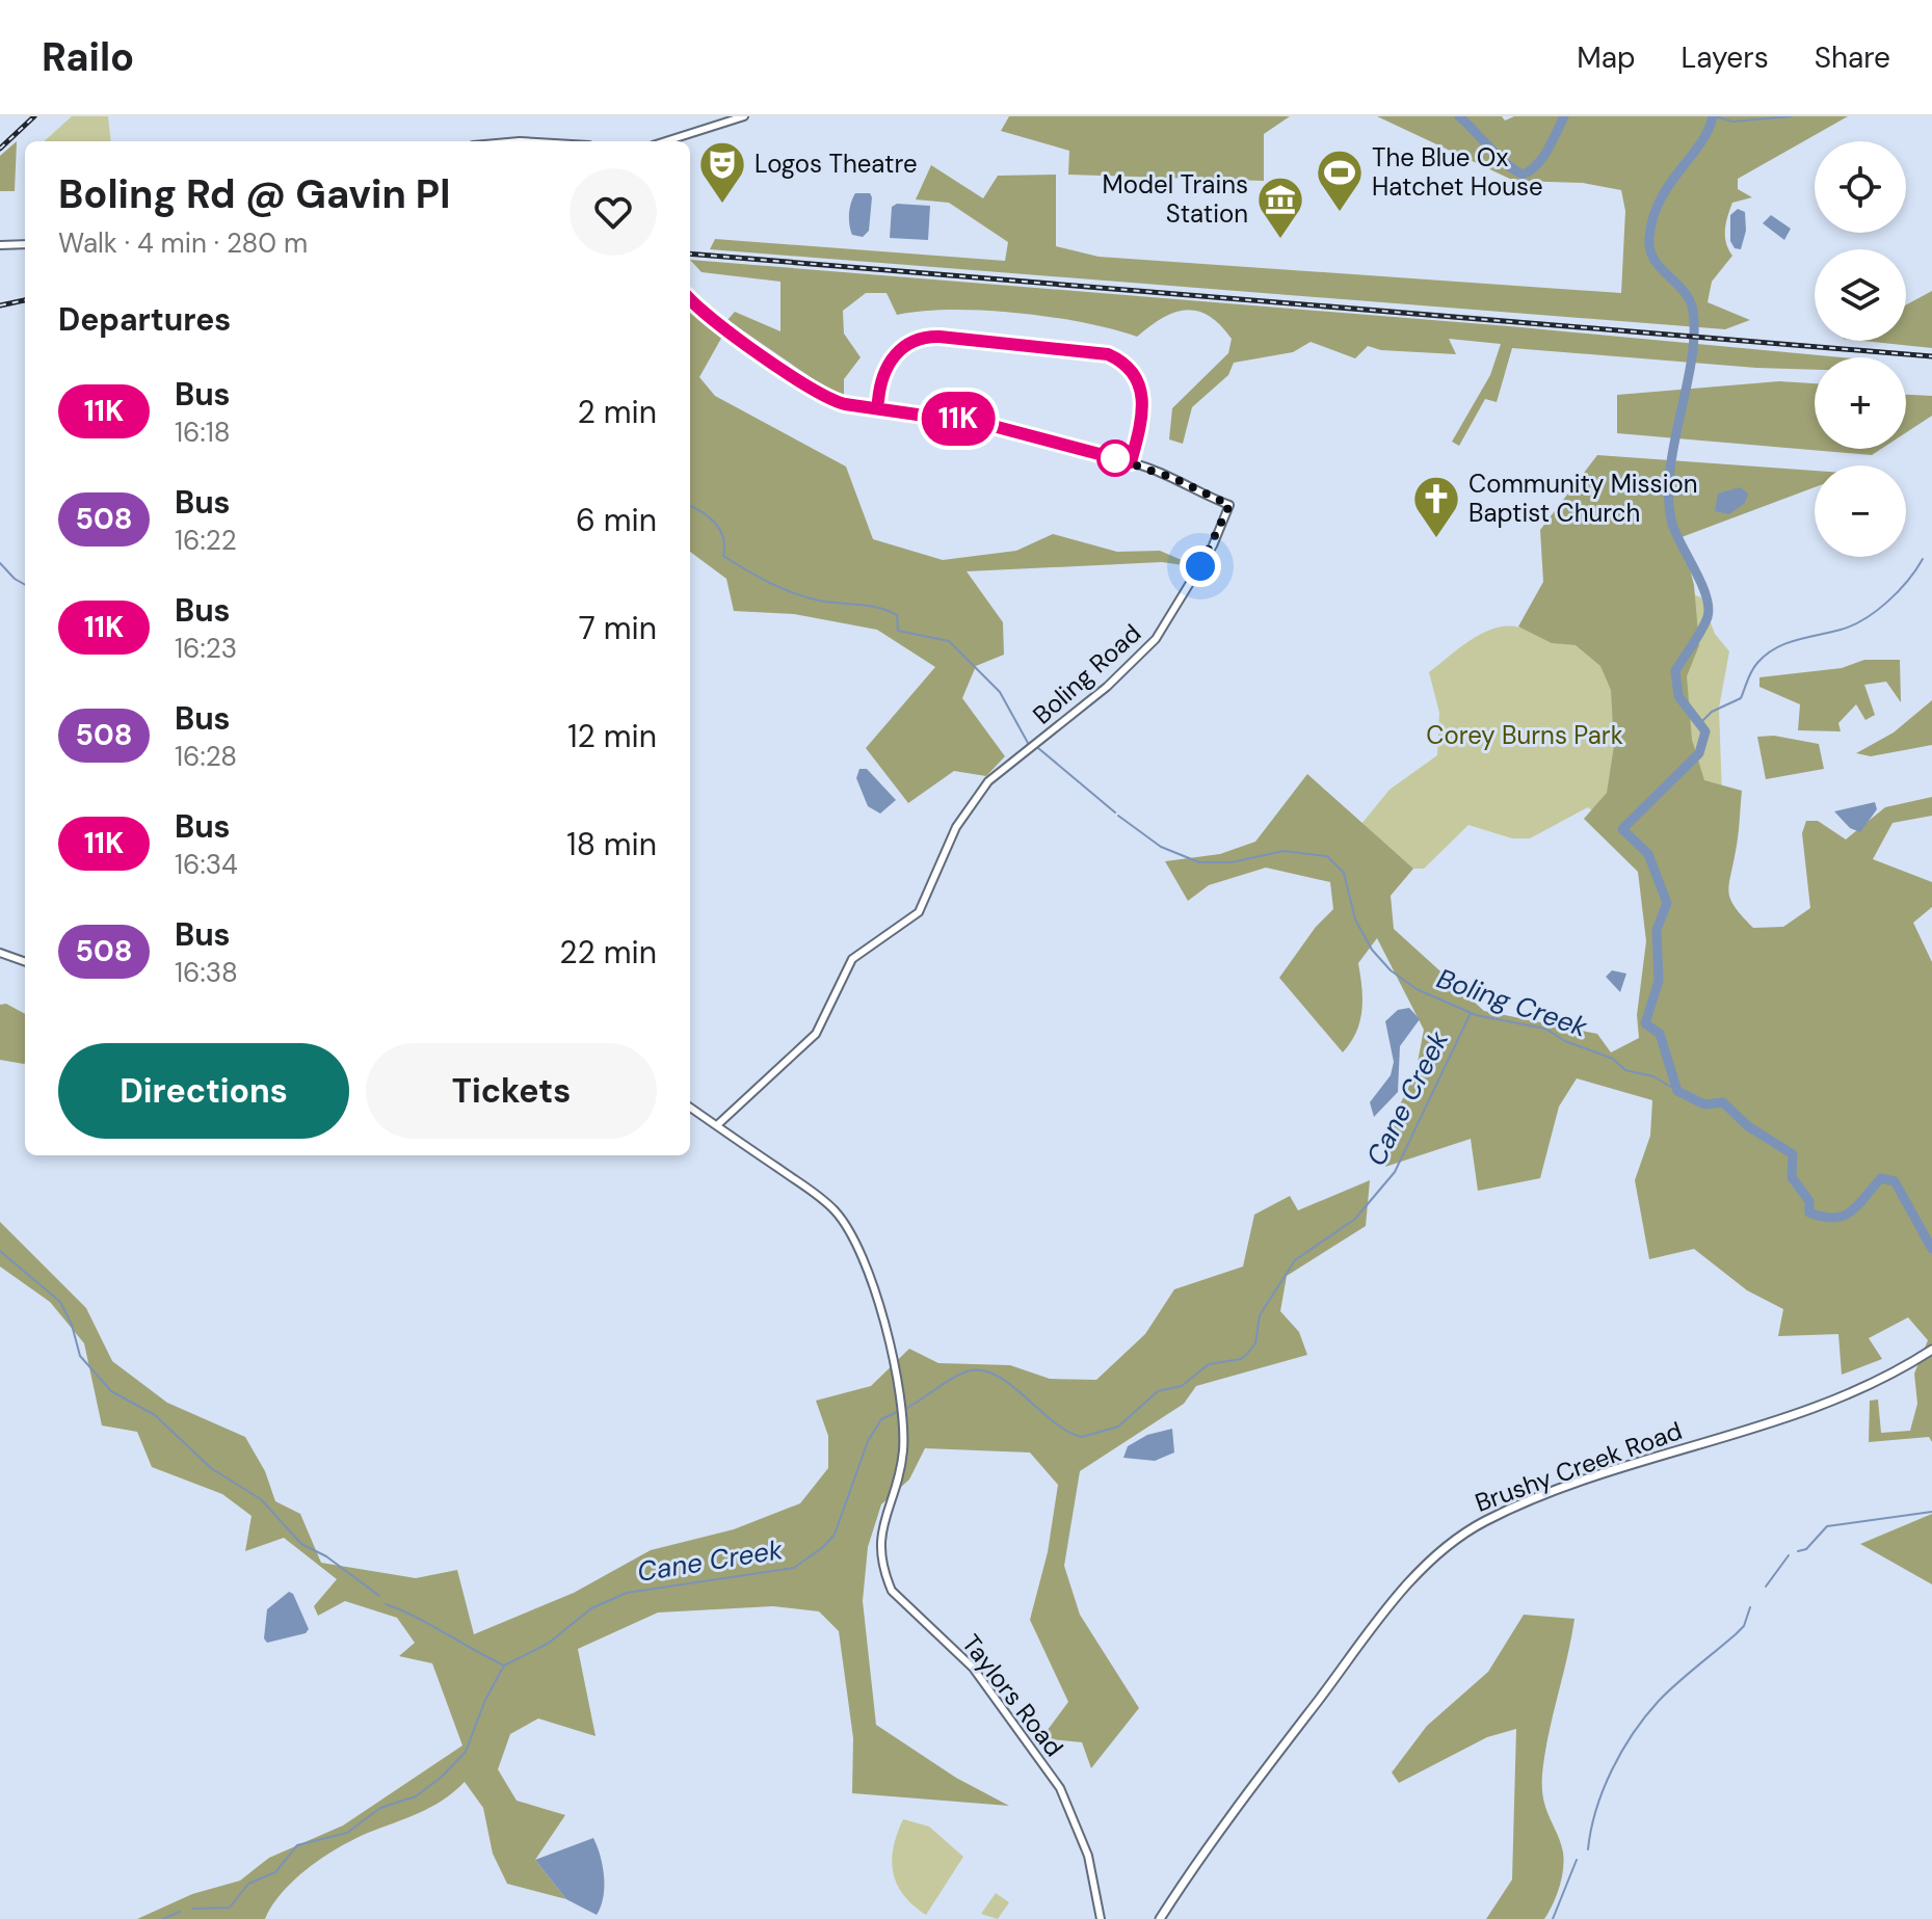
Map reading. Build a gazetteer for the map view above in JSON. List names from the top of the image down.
{
  "streets": {
    "main road": ["Brushy Creek Road"],
    "street": ["Boling Road", "Taylors Road"]
  },
  "crossings": [
    ["Boling Road", "Taylors Road"]
  ],
  "water": ["Boling Creek", "Cane Creek"],
  "parks": ["Corey Burns Park"],
  "places": {
    "theatre": ["Logos Theatre"],
    "sports": ["The Blue Ox Hatchet House"],
    "museum": ["Model Trains Station"],
    "church": ["Community Mission Baptist Church"]
  },
  "lines": ["bus line 11K"],
  "page": {
    "header": "Railo",
    "nav": ["Map", "Layers", "Share"],
    "on_map": "11K",
    "map_buttons": ["+", "−"],
    "heading": [
      ["Boling Rd @ Gavin Pl", "Walk · 4 min · 280 m"],
      "Departures"
    ],
    "list": [
      {
        "mark": "11K",
        "name": "Bus",
        "note": "16:18",
        "value": "2 min"
      },
      {
        "mark": "508",
        "name": "Bus",
        "note": "16:22",
        "value": "6 min"
      },
      {
        "mark": "11K",
        "name": "Bus",
        "note": "16:23",
        "value": "7 min"
      },
      {
        "mark": "508",
        "name": "Bus",
        "note": "16:28",
        "value": "12 min"
      },
      {
        "mark": "11K",
        "name": "Bus",
        "note": "16:34",
        "value": "18 min"
      },
      {
        "mark": "508",
        "name": "Bus",
        "note": "16:38",
        "value": "22 min"
      }
    ],
    "buttons": ["Directions", "Tickets"]
  }
}
